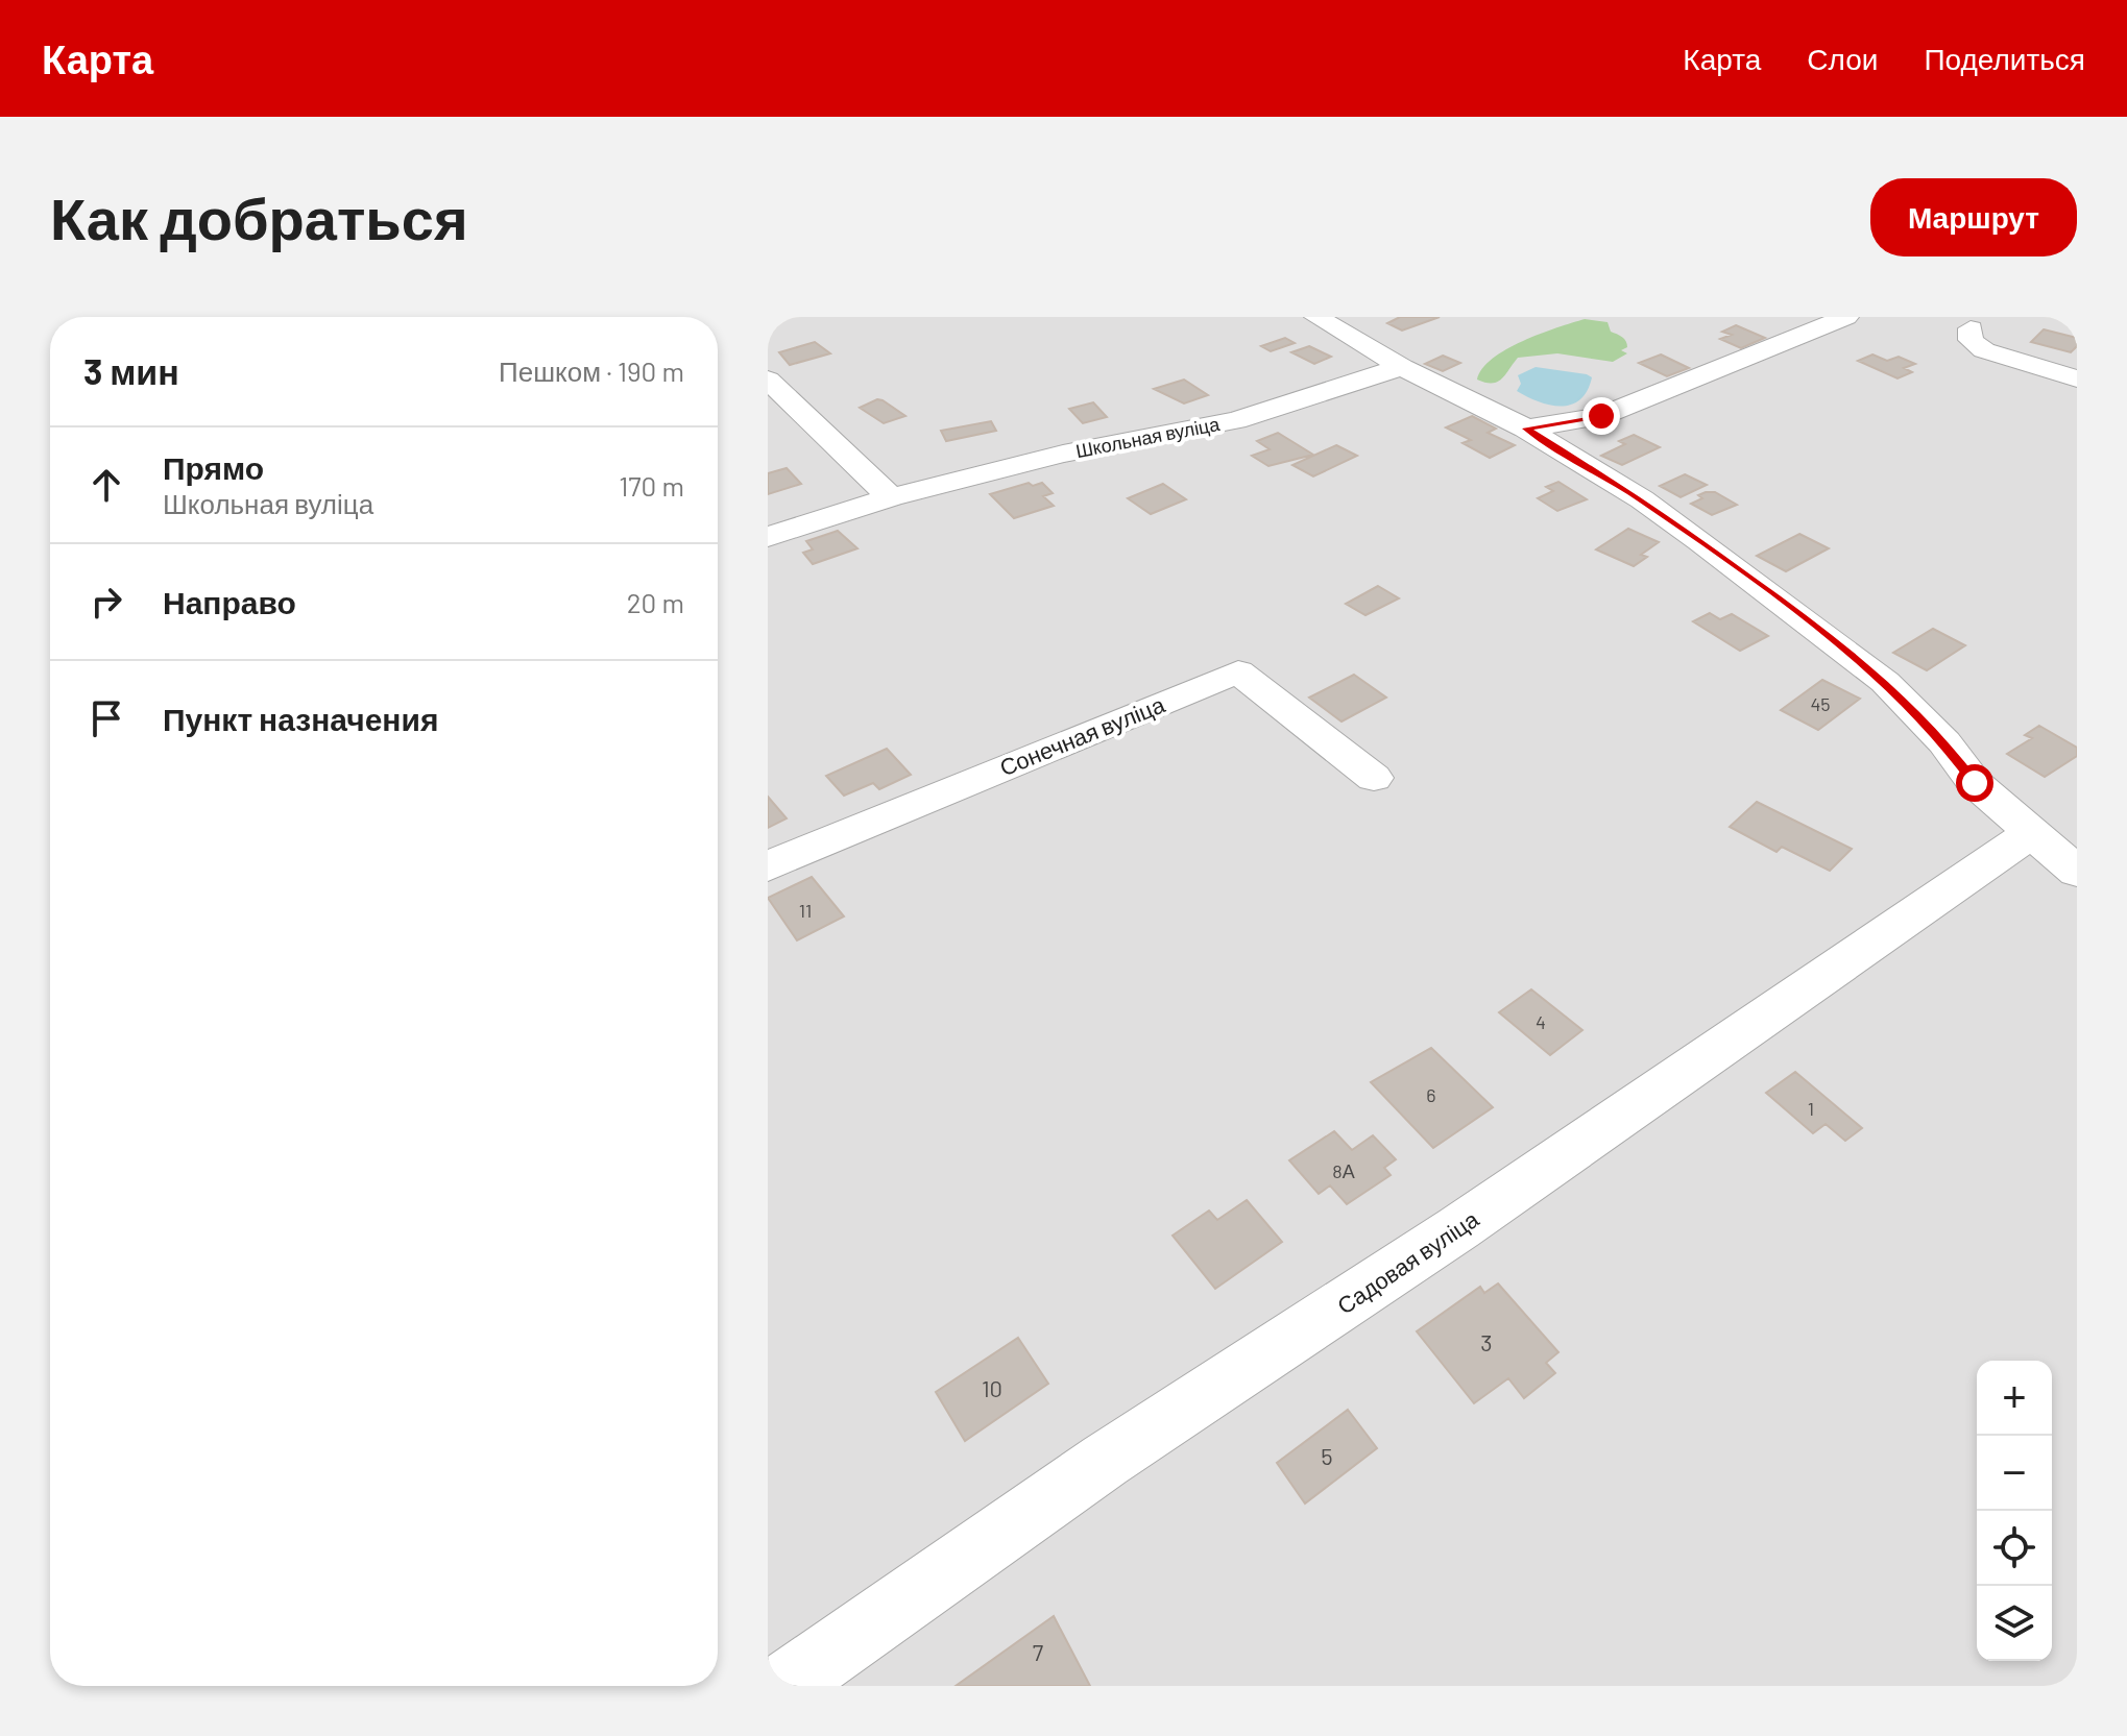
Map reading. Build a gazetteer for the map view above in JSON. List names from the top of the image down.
{
  "streets": {
    "street": ["Школьная вуліца", "Сонечная вуліца", "Садовая вуліца"]
  },
  "house_numbers": [
    "45",
    "11",
    "4",
    "6",
    "1",
    "8А",
    "3",
    "10",
    "5",
    "7"
  ],
  "page": {
    "header": "Карта",
    "nav": ["Карта", "Слои", "Поделиться"],
    "buttons": "Маршрут",
    "title": "Как добраться",
    "heading": ["3 мин", "Пешком · 190 m"],
    "list": [
      ["Прямо", "Школьная вуліца", "170 m"],
      ["Направо", "20 m"],
      "Пункт назначения"
    ],
    "map_buttons": ["+", "−"]
  }
}
